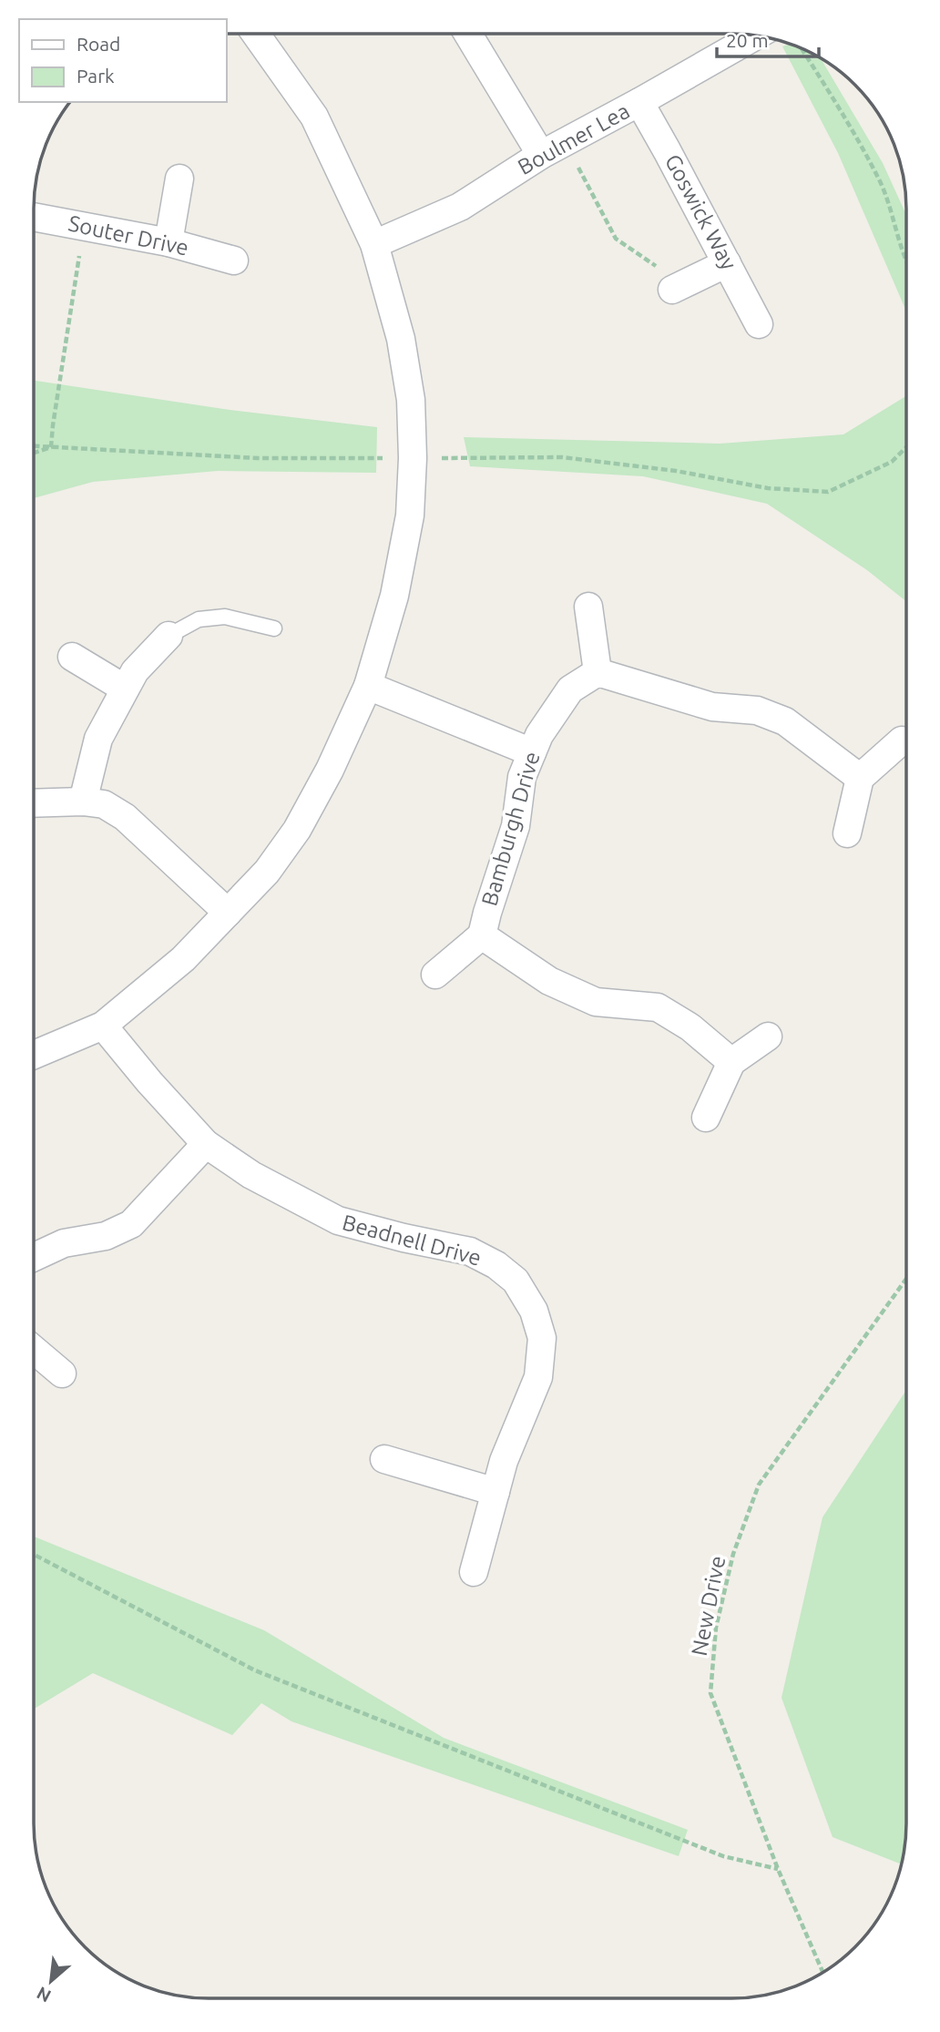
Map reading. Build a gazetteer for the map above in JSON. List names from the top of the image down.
{
  "streets": {
    "street": [
      "Boulmer Lea",
      "Goswick Way",
      "Souter Drive",
      "Bamburgh Drive",
      "Beadnell Drive"
    ],
    "path": ["New Drive"]
  },
  "crossings": [
    ["Boulmer Lea", "Goswick Way"]
  ],
  "legend": ["Road", "Park"],
  "scale_bar": "20 m",
  "north": "bottom left"
}
